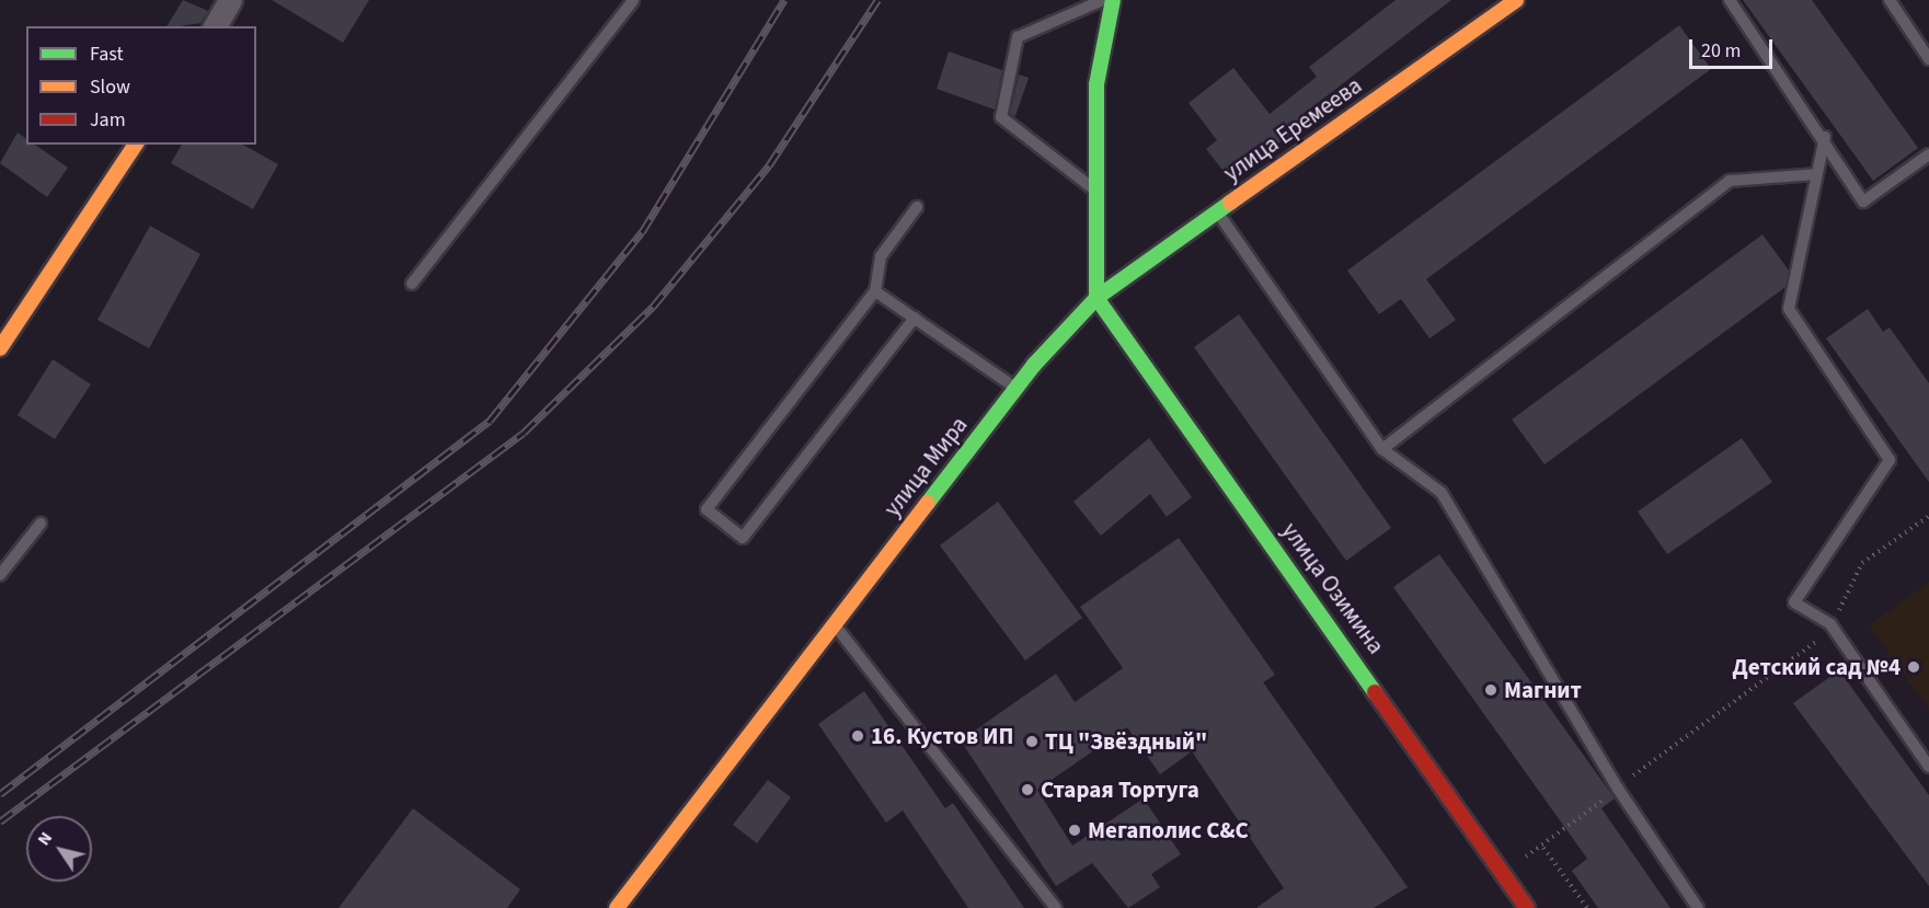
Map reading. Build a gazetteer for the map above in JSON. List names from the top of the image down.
{
  "streets": {
    "street": ["улица Еремеева", "улица Мира", "улица Озимина"]
  },
  "crossings": [
    ["улица Еремеева", "улица Мира"],
    ["улица Еремеева", "улица Озимина"],
    ["улица Мира", "улица Озимина"]
  ],
  "places": [
    "Детский сад №4",
    "Магнит",
    "16. Кустов ИП",
    "ТЦ \"Звёздный\"",
    "Старая Тортуга",
    "Мегаполис C&C"
  ],
  "legend": ["Fast", "Slow", "Jam"],
  "scale_bar": "20 m",
  "north": "top left"
}
